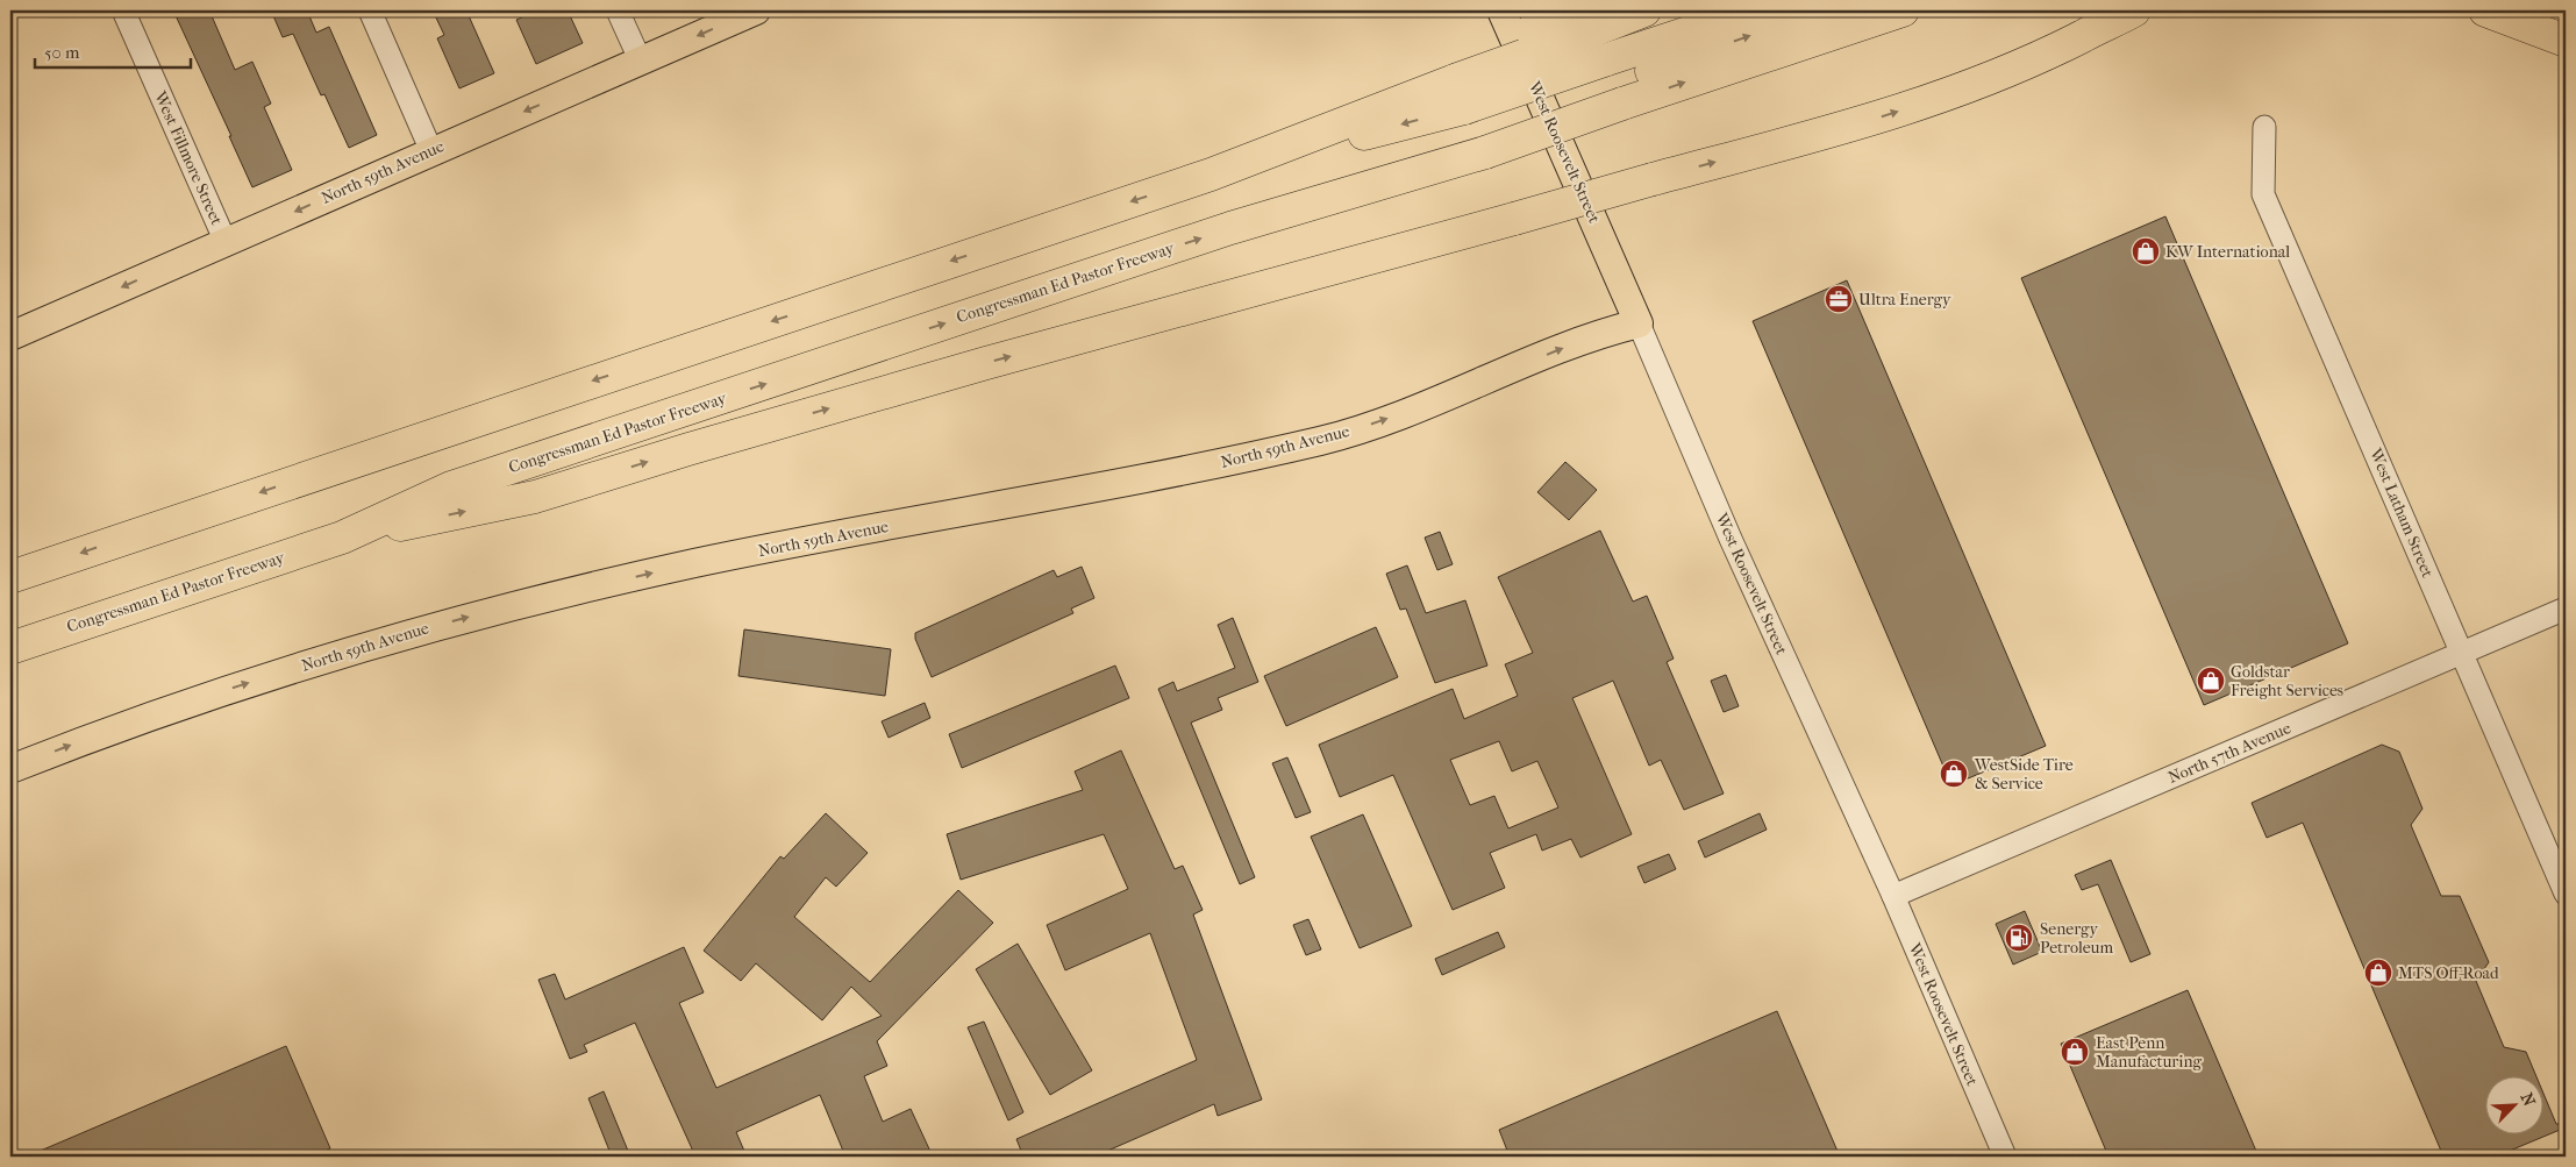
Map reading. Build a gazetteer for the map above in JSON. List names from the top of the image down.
{
  "streets": {
    "highway": ["Congressman Ed Pastor Freeway"],
    "main road": ["West Roosevelt Street", "North 59th Avenue"],
    "street": ["West Fillmore Street", "West Latham Street", "North 57th Avenue"]
  },
  "crossings": [
    ["West Roosevelt Street", "North 59th Avenue"],
    ["West Roosevelt Street", "North 57th Avenue"],
    ["West Fillmore Street", "North 59th Avenue"],
    ["West Latham Street", "North 57th Avenue"]
  ],
  "places": {
    "shop": [
      "KW International",
      "Goldstar Freight Services",
      "WestSide Tire & Service",
      "MTS Off-Road",
      "East Penn Manufacturing"
    ],
    "office": ["Ultra Energy"],
    "fuel station": ["Senergy Petroleum"]
  },
  "scale_bar": "50 m",
  "north": "top right"
}
